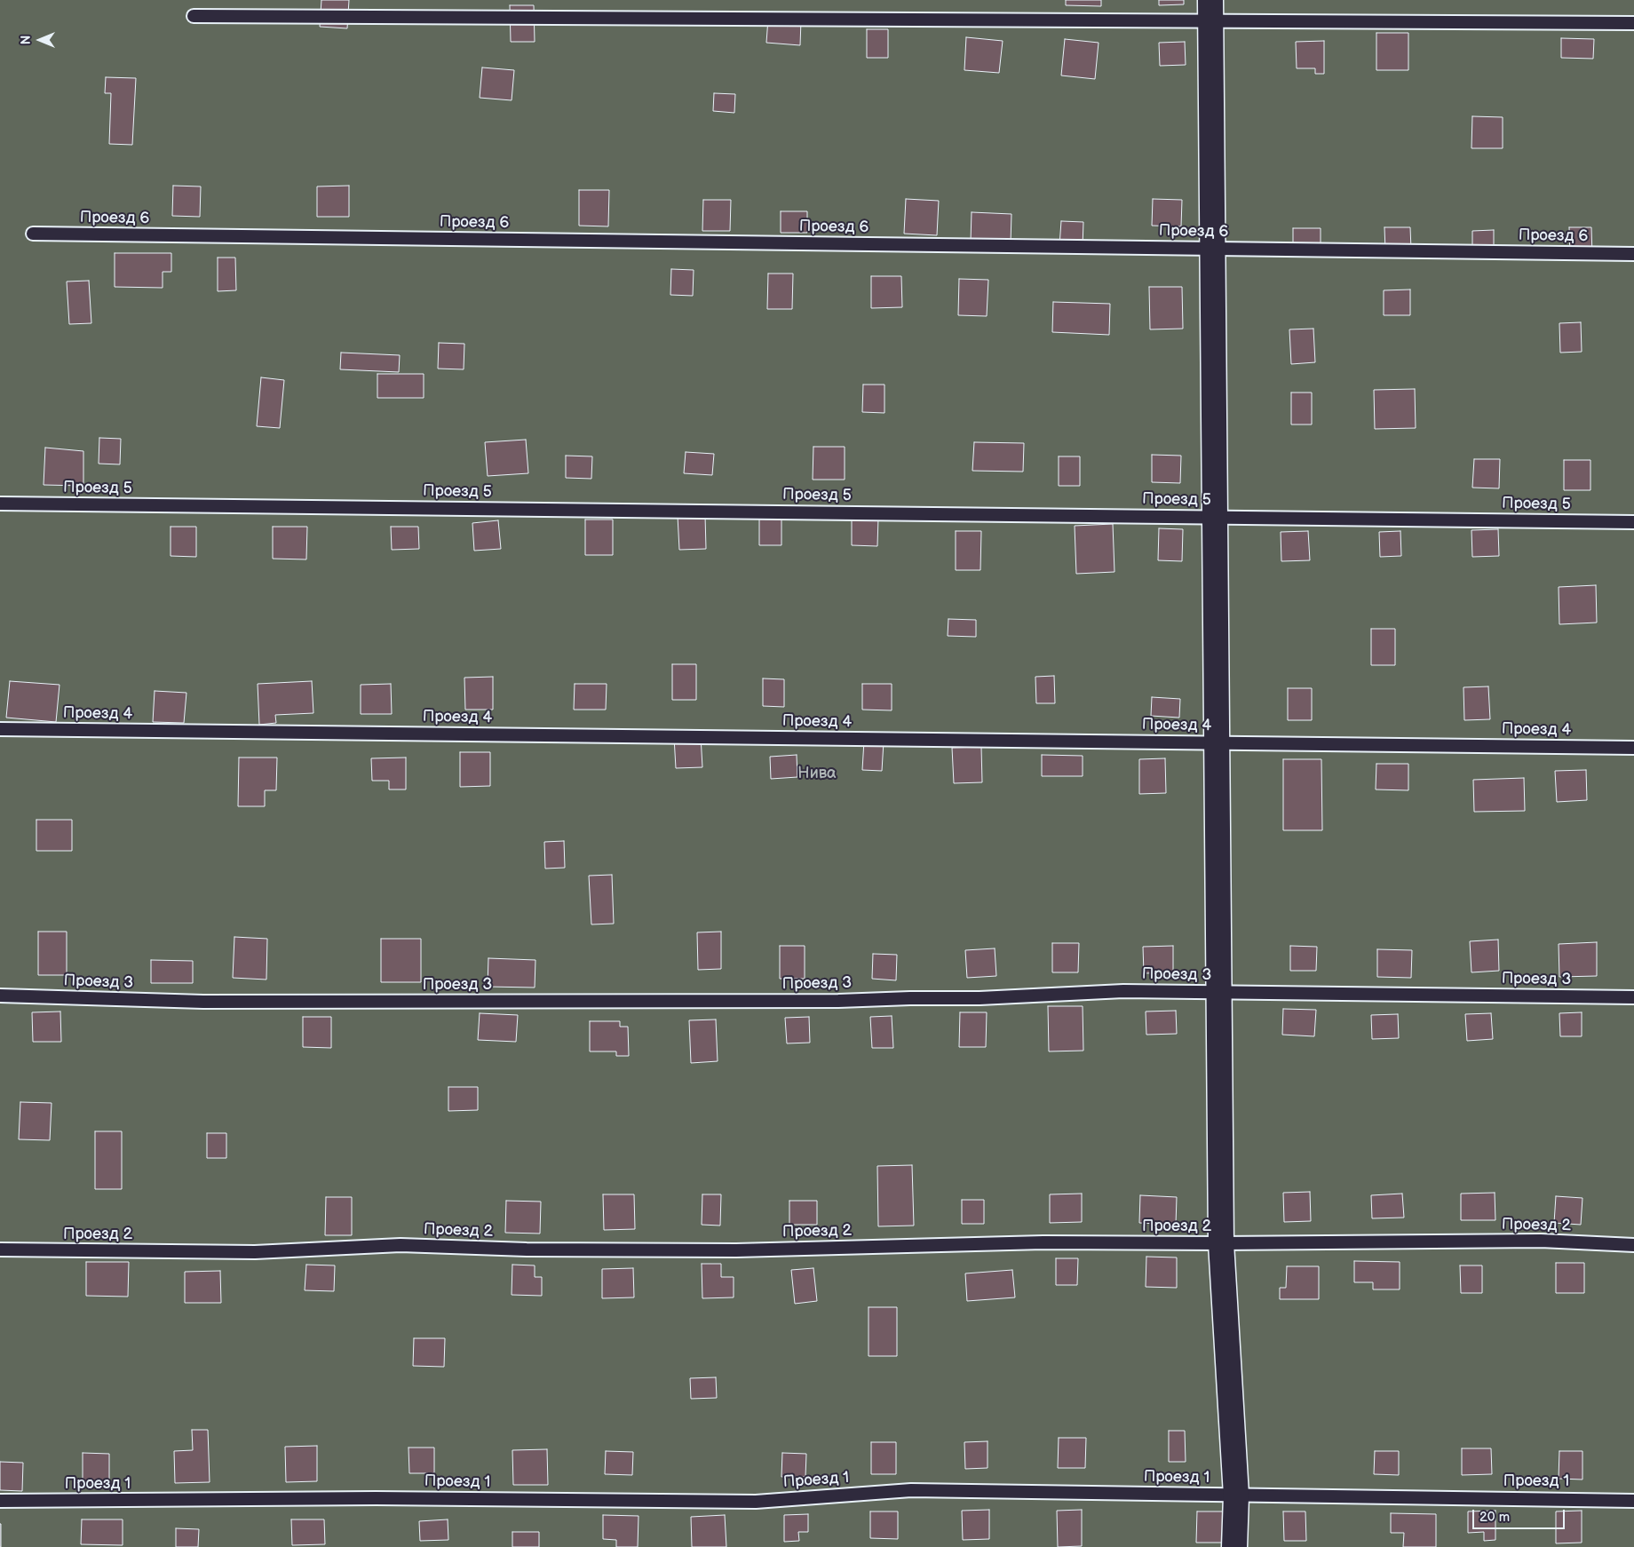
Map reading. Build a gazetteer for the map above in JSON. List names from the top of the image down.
{
  "streets": {
    "lane": [
      "Проезд 6",
      "Проезд 5",
      "Проезд 4",
      "Проезд 3",
      "Проезд 2",
      "Проезд 1"
    ]
  },
  "parks": ["Нива"],
  "scale_bar": "20 m",
  "north": "left"
}
